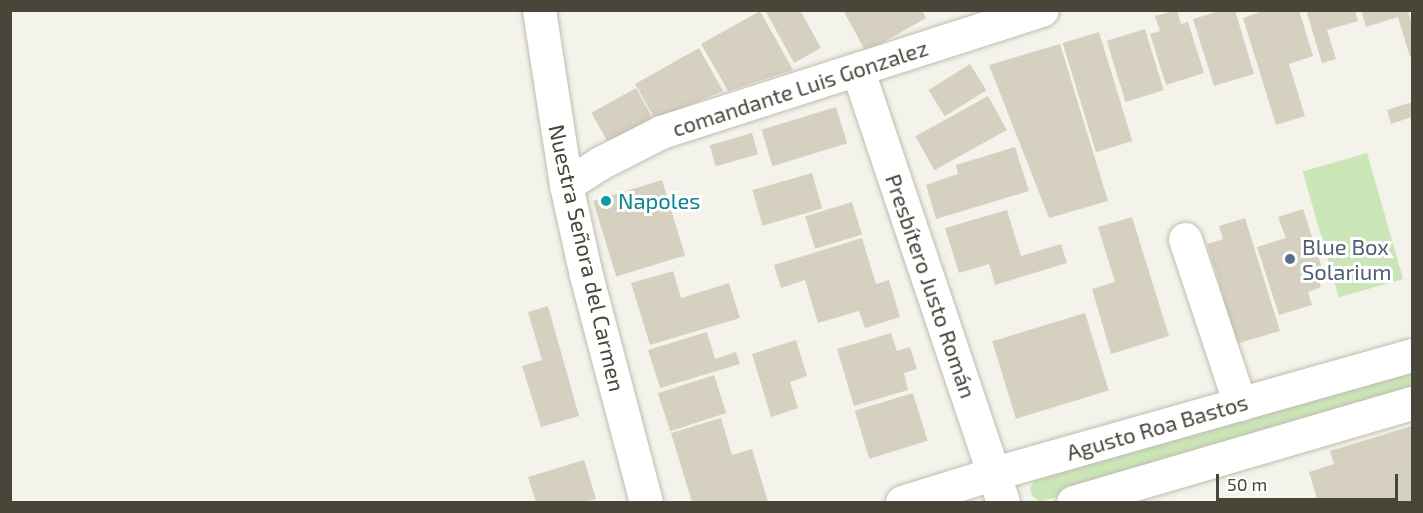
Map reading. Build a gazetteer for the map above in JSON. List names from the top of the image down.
{
  "streets": {
    "street": [
      "comandante Luis Gonzalez",
      "Nuestra Señora del Carmen",
      "Presbítero Justo Román",
      "Agusto Roa Bastos"
    ]
  },
  "crossings": [
    ["comandante Luis Gonzalez", "Nuestra Señora del Carmen"],
    ["comandante Luis Gonzalez", "Presbítero Justo Román"],
    ["Presbítero Justo Román", "Agusto Roa Bastos"]
  ],
  "places": ["Napoles", "Blue Box Solarium"],
  "scale_bar": "50 m"
}
